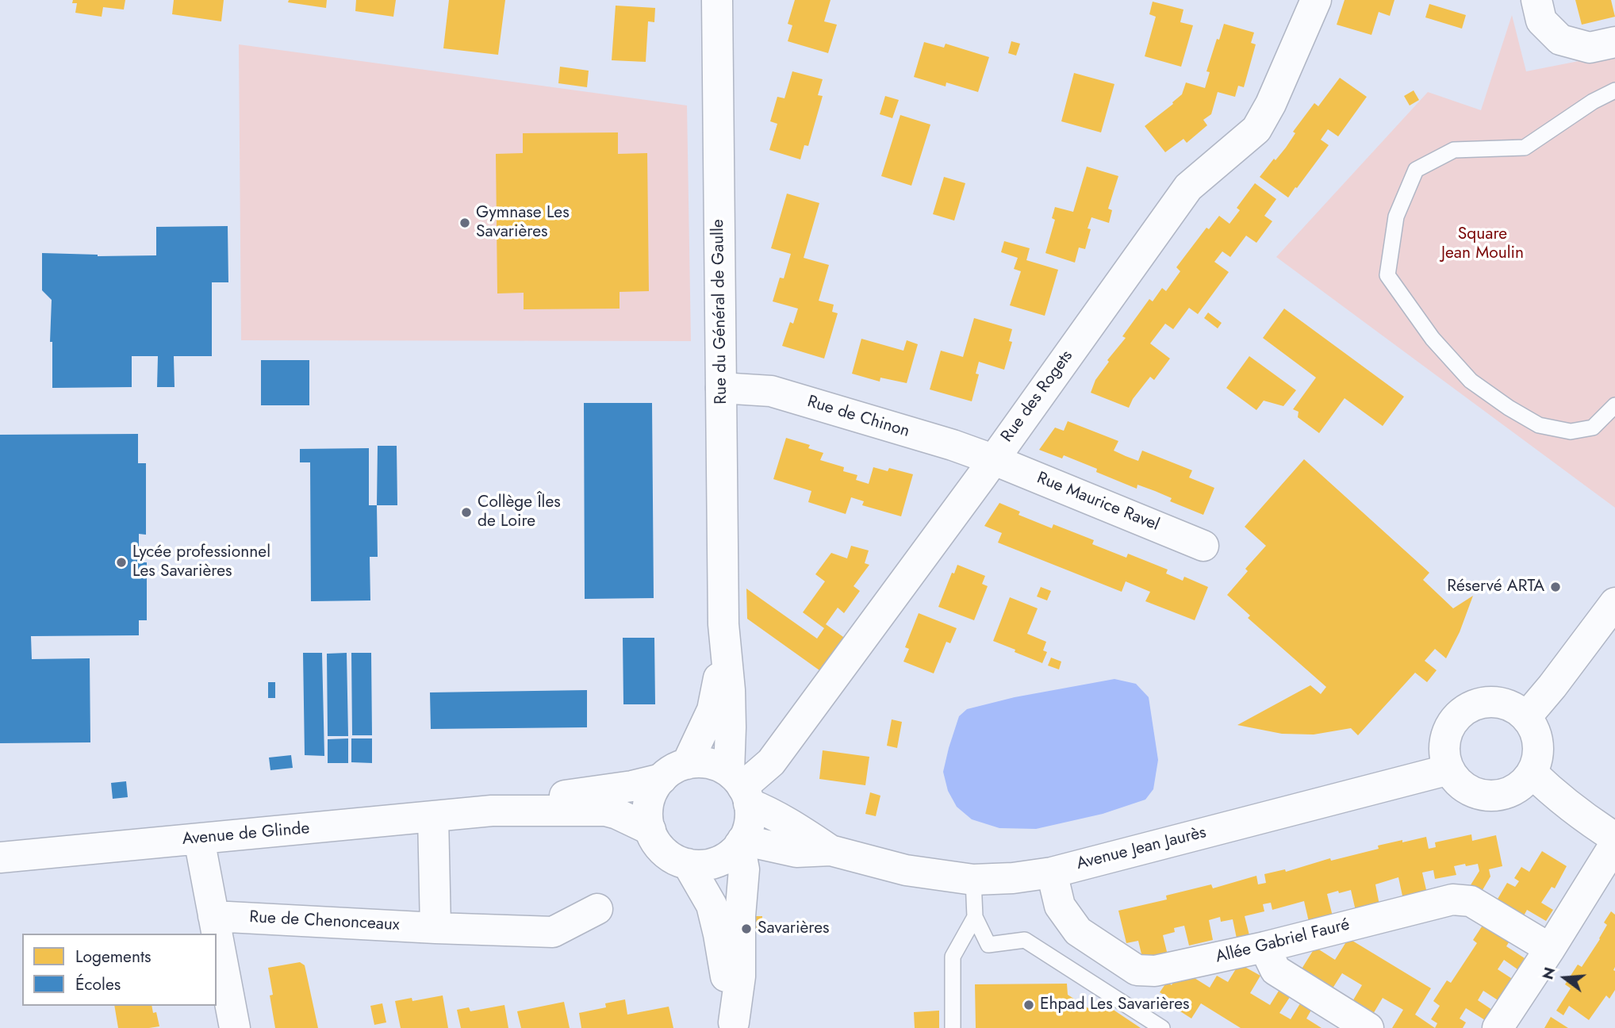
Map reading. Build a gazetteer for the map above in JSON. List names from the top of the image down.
{
  "streets": {
    "street": [
      "Rue du Général de Gaulle",
      "Rue des Rogets",
      "Rue de Chinon",
      "Rue Maurice Ravel",
      "Avenue de Glinde",
      "Avenue Jean Jaurès",
      "Rue de Chenonceaux",
      "Allée Gabriel Fauré"
    ]
  },
  "crossings": [
    ["Rue du Général de Gaulle", "Rue des Rogets"],
    ["Rue du Général de Gaulle", "Rue de Chinon"],
    ["Rue du Général de Gaulle", "Avenue de Glinde"],
    ["Rue du Général de Gaulle", "Avenue Jean Jaurès"],
    ["Rue des Rogets", "Rue de Chinon"],
    ["Rue des Rogets", "Rue Maurice Ravel"],
    ["Rue des Rogets", "Avenue de Glinde"],
    ["Rue des Rogets", "Avenue Jean Jaurès"],
    ["Rue de Chinon", "Rue Maurice Ravel"],
    ["Avenue de Glinde", "Avenue Jean Jaurès"],
    ["Avenue Jean Jaurès", "Allée Gabriel Fauré"]
  ],
  "parks": ["Square Jean Moulin"],
  "places": [
    "Gymnase Les Savarières",
    "Collège Îles de Loire",
    "Lycée professionnel Les Savarières",
    "Réservé ARTA",
    "Savarières",
    "Ehpad Les Savarières"
  ],
  "legend": ["Logements", "Écoles"],
  "north": "left"
}
